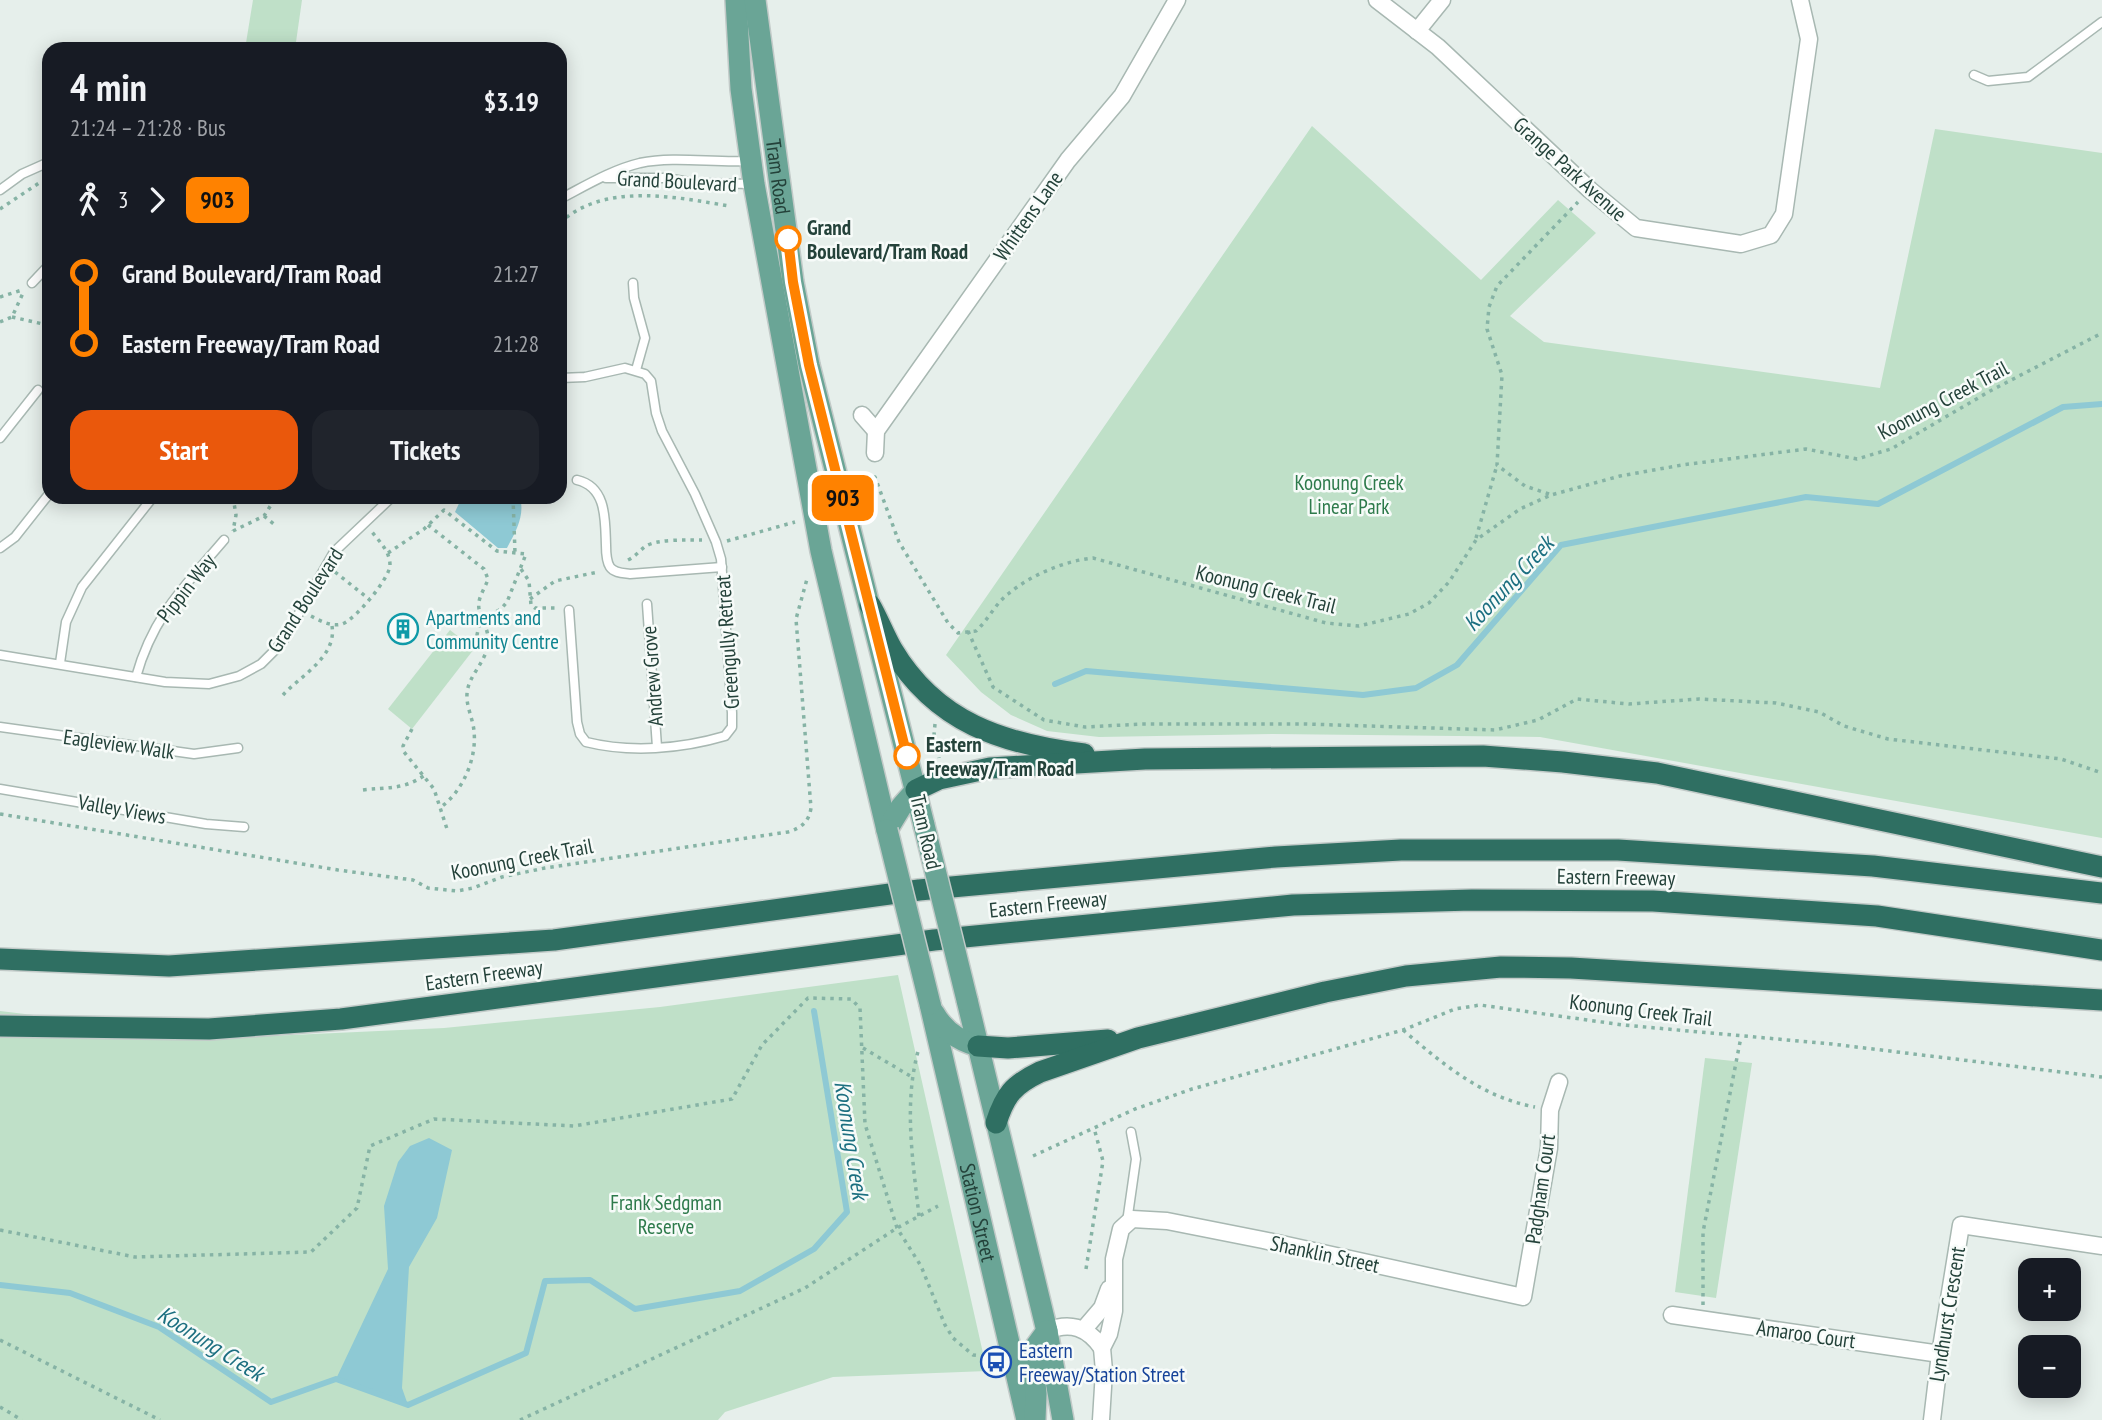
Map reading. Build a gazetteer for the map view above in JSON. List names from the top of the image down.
{
  "streets": {
    "highway": ["Eastern Freeway"],
    "main road": ["Tram Road", "Station Street"],
    "street": [
      "Grange Park Avenue",
      "Whittens Lane",
      "Padgham Court",
      "Shanklin Street",
      "Lyndhurst Crescent",
      "Amaroo Court"
    ],
    "lane": [
      "Grand Boulevard",
      "Pippin Way",
      "Greengully Retreat",
      "Andrew Grove",
      "Eagleview Walk",
      "Valley Views"
    ],
    "path": ["Koonung Creek Trail"]
  },
  "crossings": [
    ["Tram Road", "Grand Boulevard"],
    ["Tram Road", "Station Street"],
    ["Grand Boulevard", "Pippin Way"],
    ["Greengully Retreat", "Andrew Grove"],
    ["Padgham Court", "Shanklin Street"],
    ["Lyndhurst Crescent", "Amaroo Court"]
  ],
  "water": ["Koonung Creek"],
  "parks": ["Koonung Creek Linear Park", "Frank Sedgman Reserve"],
  "places": {
    "other": ["Grand Boulevard/Tram Road", "Eastern Freeway/Tram Road"],
    "building": ["Apartments and Community Centre"],
    "bus stop": ["Eastern Freeway/Station Street"]
  },
  "lines": ["bus line 903"],
  "page": {
    "on_map": "903",
    "heading": ["4 min", "21:24 – 21:28 · Bus", "$3.19"],
    "legs": ["3", "903"],
    "list": [
      {
        "name": "Grand Boulevard/Tram Road",
        "value": "21:27"
      },
      {
        "name": "Eastern Freeway/Tram Road",
        "value": "21:28"
      }
    ],
    "buttons": ["Start", "Tickets"],
    "map_buttons": ["+", "−"]
  }
}
